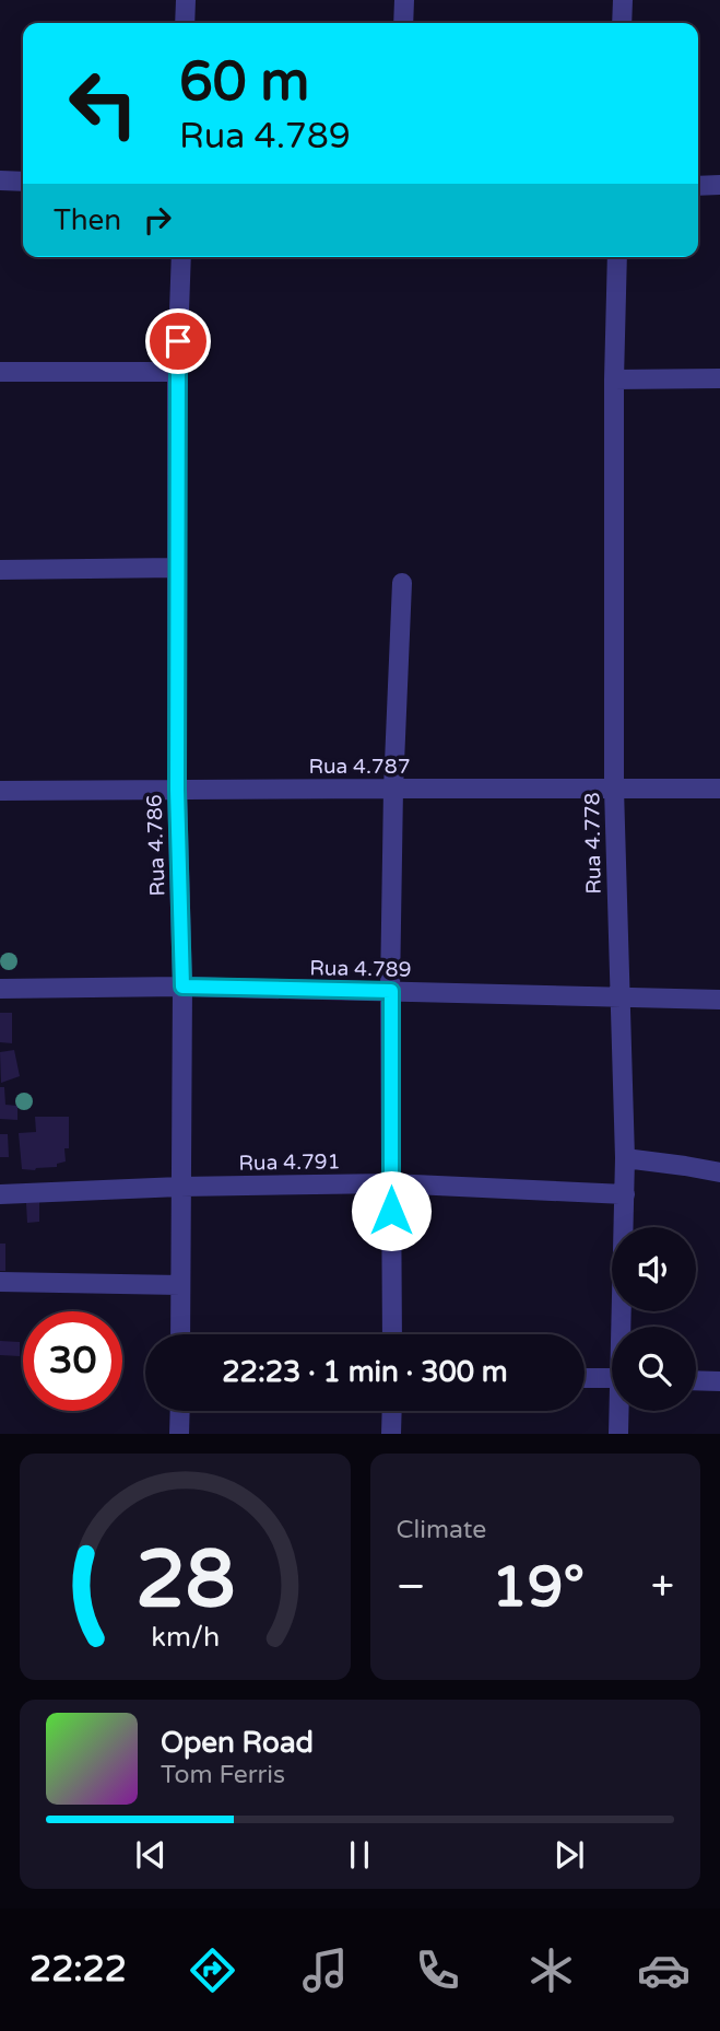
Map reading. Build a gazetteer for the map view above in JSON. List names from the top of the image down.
{
  "streets": {
    "street": [
      "Rua 4.787",
      "Rua 4.778",
      "Rua 4.786",
      "Rua 4.789",
      "Rua 4.791"
    ]
  },
  "crossings": [
    ["Rua 4.787", "Rua 4.778"],
    ["Rua 4.787", "Rua 4.786"],
    ["Rua 4.778", "Rua 4.789"],
    ["Rua 4.778", "Rua 4.791"],
    ["Rua 4.786", "Rua 4.789"],
    ["Rua 4.786", "Rua 4.791"]
  ],
  "page": {
    "turn": ["60 m", "Rua 4.789"],
    "then": "Then",
    "limit": "30",
    "trip": "22:23 · 1 min · 300 m",
    "tile": "Climate",
    "heat": ["−", "19°", "+"],
    "song": ["Open Road", "Tom Ferris"],
    "tabs": "22:22",
    "gauge": ["28", "km/h"]
  }
}
